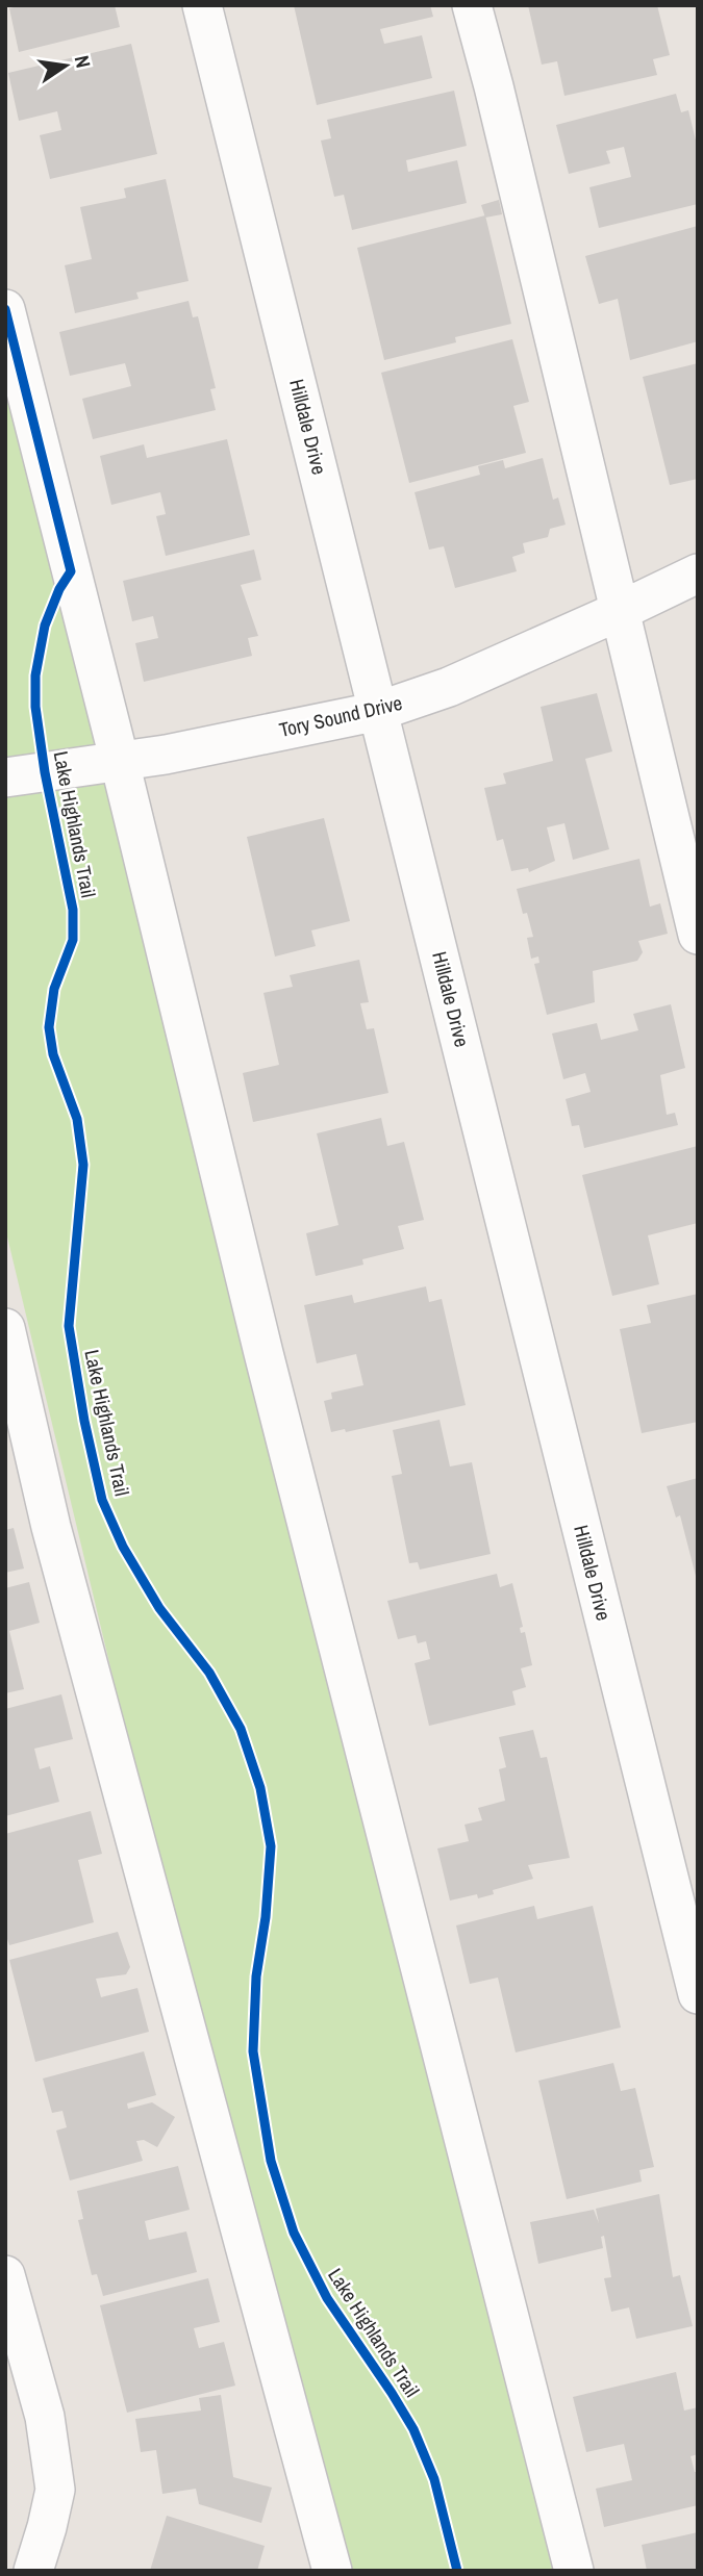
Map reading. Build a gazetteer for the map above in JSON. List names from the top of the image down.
{
  "streets": {
    "street": ["Hilldale Drive", "Tory Sound Drive"],
    "cycle path": ["Lake Highlands Trail"]
  },
  "crossings": [
    ["Hilldale Drive", "Tory Sound Drive"]
  ],
  "north": "right"
}
